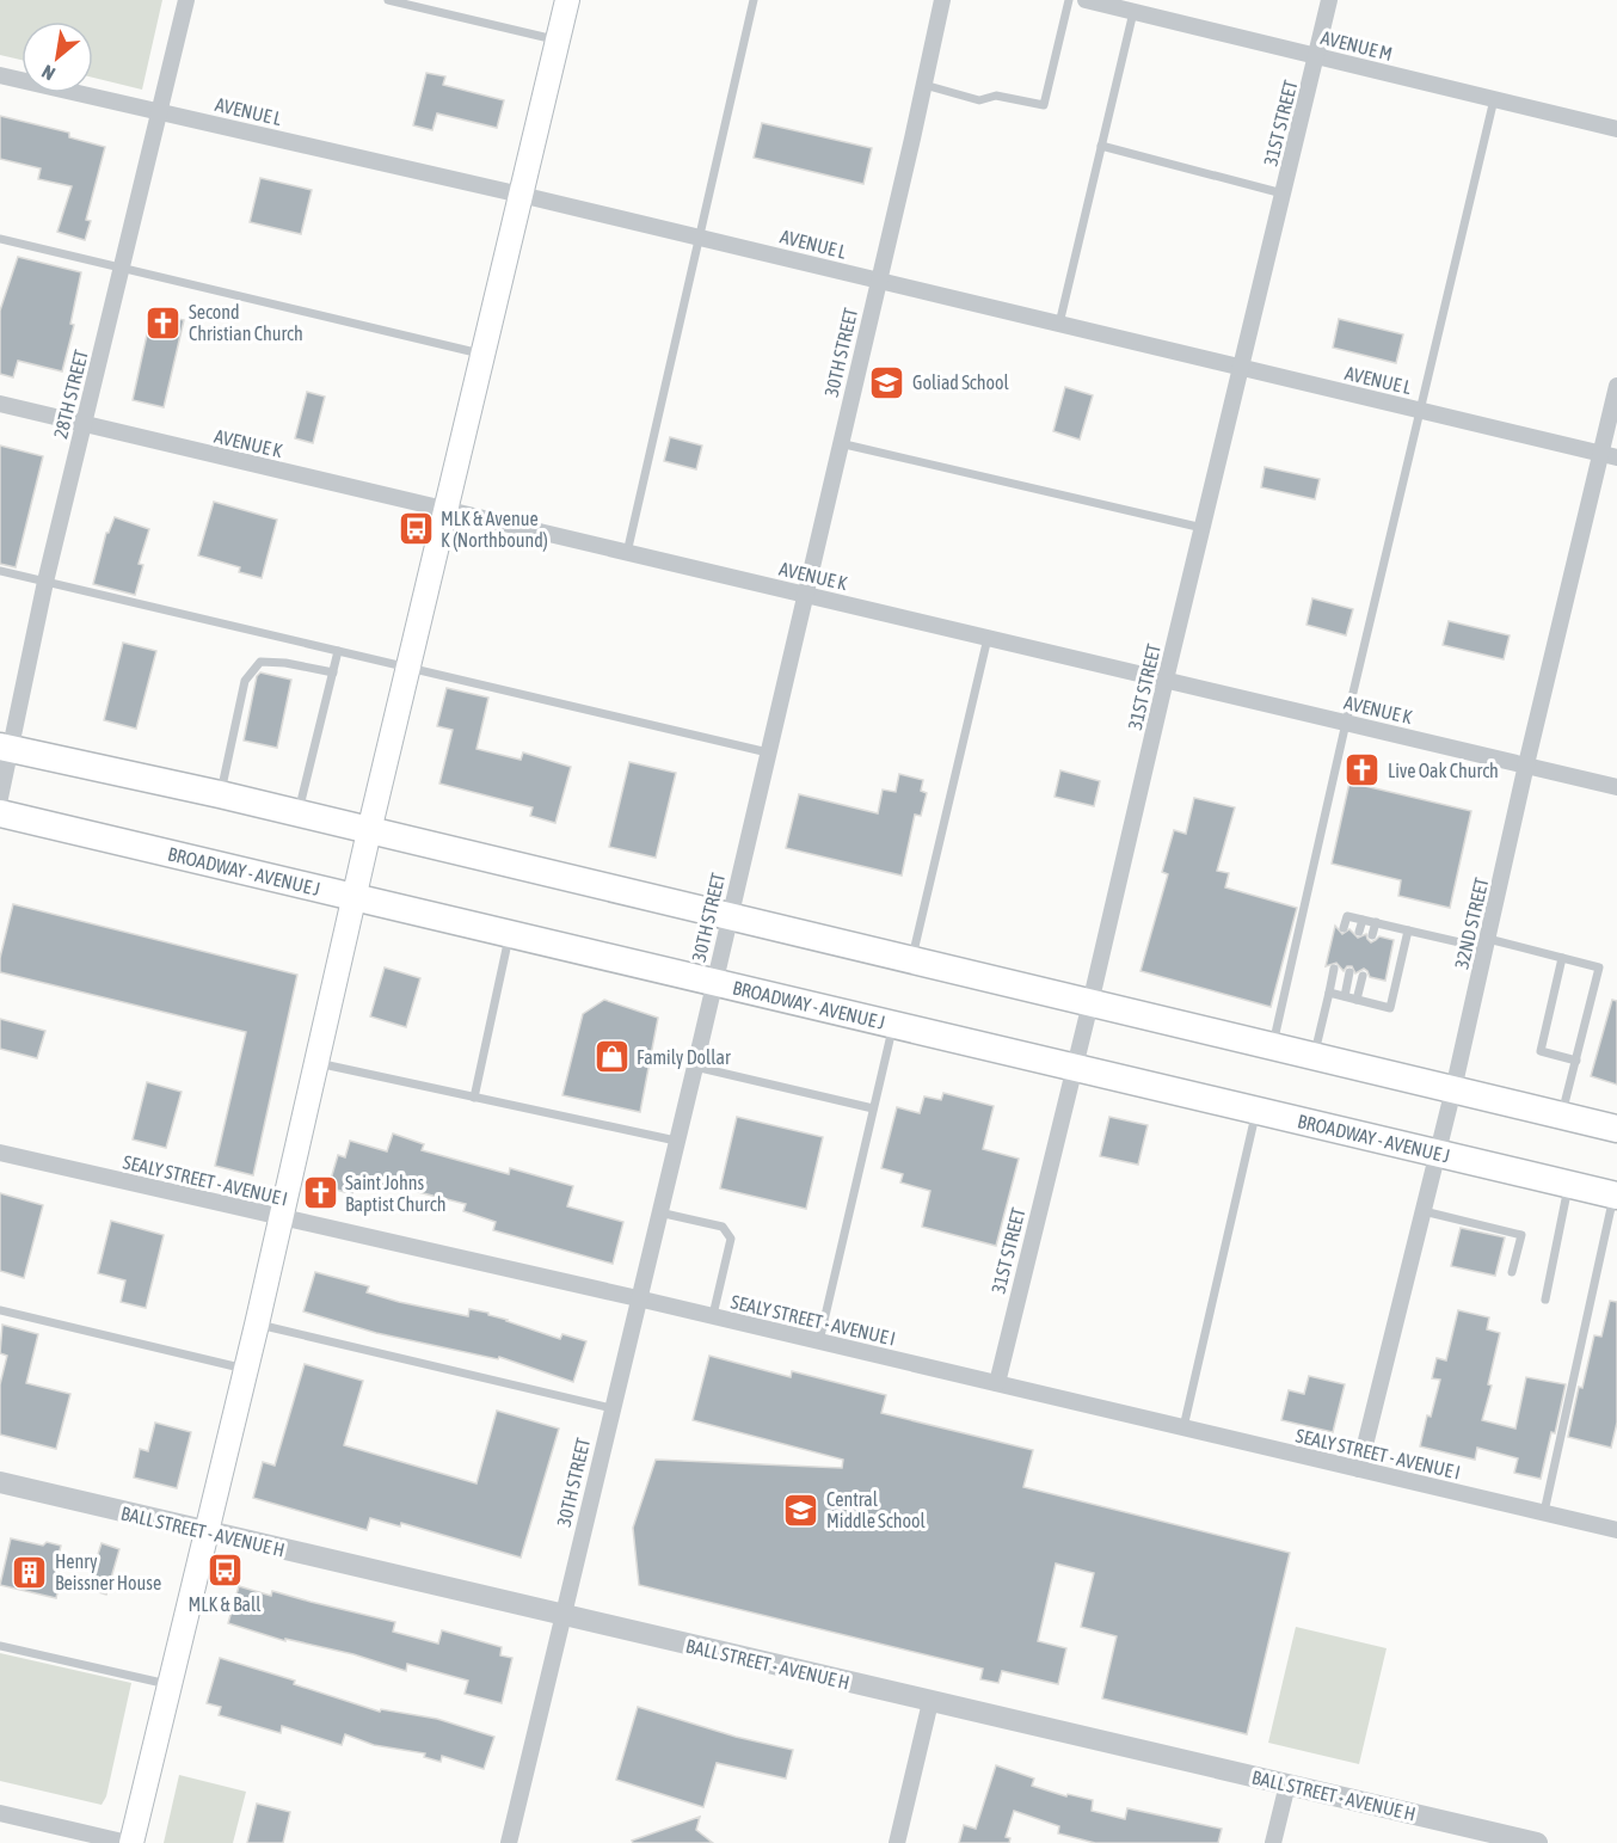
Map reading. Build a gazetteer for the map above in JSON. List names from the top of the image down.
{
  "streets": {
    "main road": ["BROADWAY - AVENUE J"],
    "street": [
      "AVENUE M",
      "AVENUE L",
      "31ST STREET",
      "30TH STREET",
      "28TH STREET",
      "AVENUE K",
      "32ND STREET",
      "SEALY STREET - AVENUE I",
      "BALL STREET - AVENUE H"
    ]
  },
  "crossings": [
    ["AVENUE M", "31ST STREET"],
    ["AVENUE L", "31ST STREET"],
    ["AVENUE L", "30TH STREET"],
    ["AVENUE L", "28TH STREET"],
    ["AVENUE L", "32ND STREET"],
    ["31ST STREET", "AVENUE K"],
    ["31ST STREET", "BROADWAY - AVENUE J"],
    ["31ST STREET", "SEALY STREET - AVENUE I"],
    ["30TH STREET", "AVENUE K"],
    ["30TH STREET", "BROADWAY - AVENUE J"],
    ["30TH STREET", "SEALY STREET - AVENUE I"],
    ["30TH STREET", "BALL STREET - AVENUE H"],
    ["28TH STREET", "AVENUE K"],
    ["AVENUE K", "32ND STREET"],
    ["BROADWAY - AVENUE J", "32ND STREET"],
    ["32ND STREET", "SEALY STREET - AVENUE I"]
  ],
  "places": {
    "church": ["Second Christian Church", "Live Oak Church", "Saint Johns Baptist Church"],
    "school or university": ["Goliad School", "Central Middle School"],
    "bus stop": ["MLK & Avenue K (Northbound)", "MLK & Ball"],
    "shop": ["Family Dollar"],
    "building": ["Henry Beissner House"]
  },
  "north": "bottom left"
}
